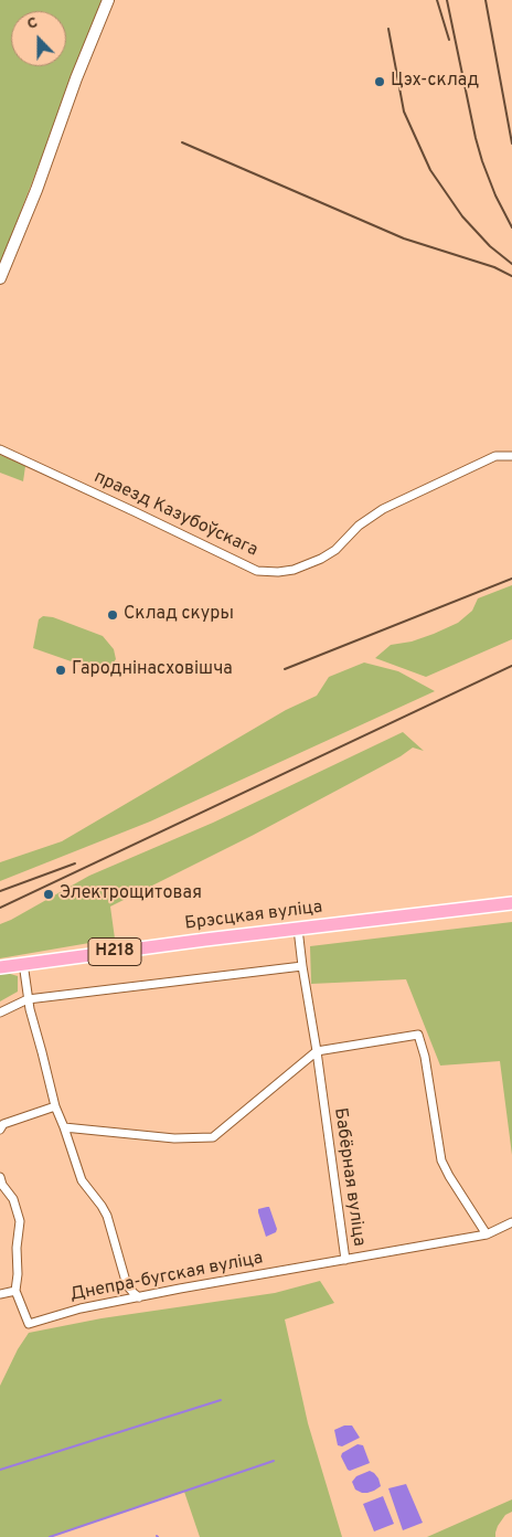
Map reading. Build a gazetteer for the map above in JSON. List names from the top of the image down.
{
  "streets": {
    "main road": ["Брэсцкая вуліца", "Н218"],
    "street": ["праезд Казубоўскага", "Бабёрная вуліца", "Днепра-бугская вуліца"]
  },
  "crossings": [
    ["Брэсцкая вуліца", "Бабёрная вуліца"],
    ["Бабёрная вуліца", "Днепра-бугская вуліца"]
  ],
  "places": [
    "Цэх-склад",
    "Склад скуры",
    "Гароднінасховішча",
    "Электрощитовая"
  ],
  "north": "top"
}
